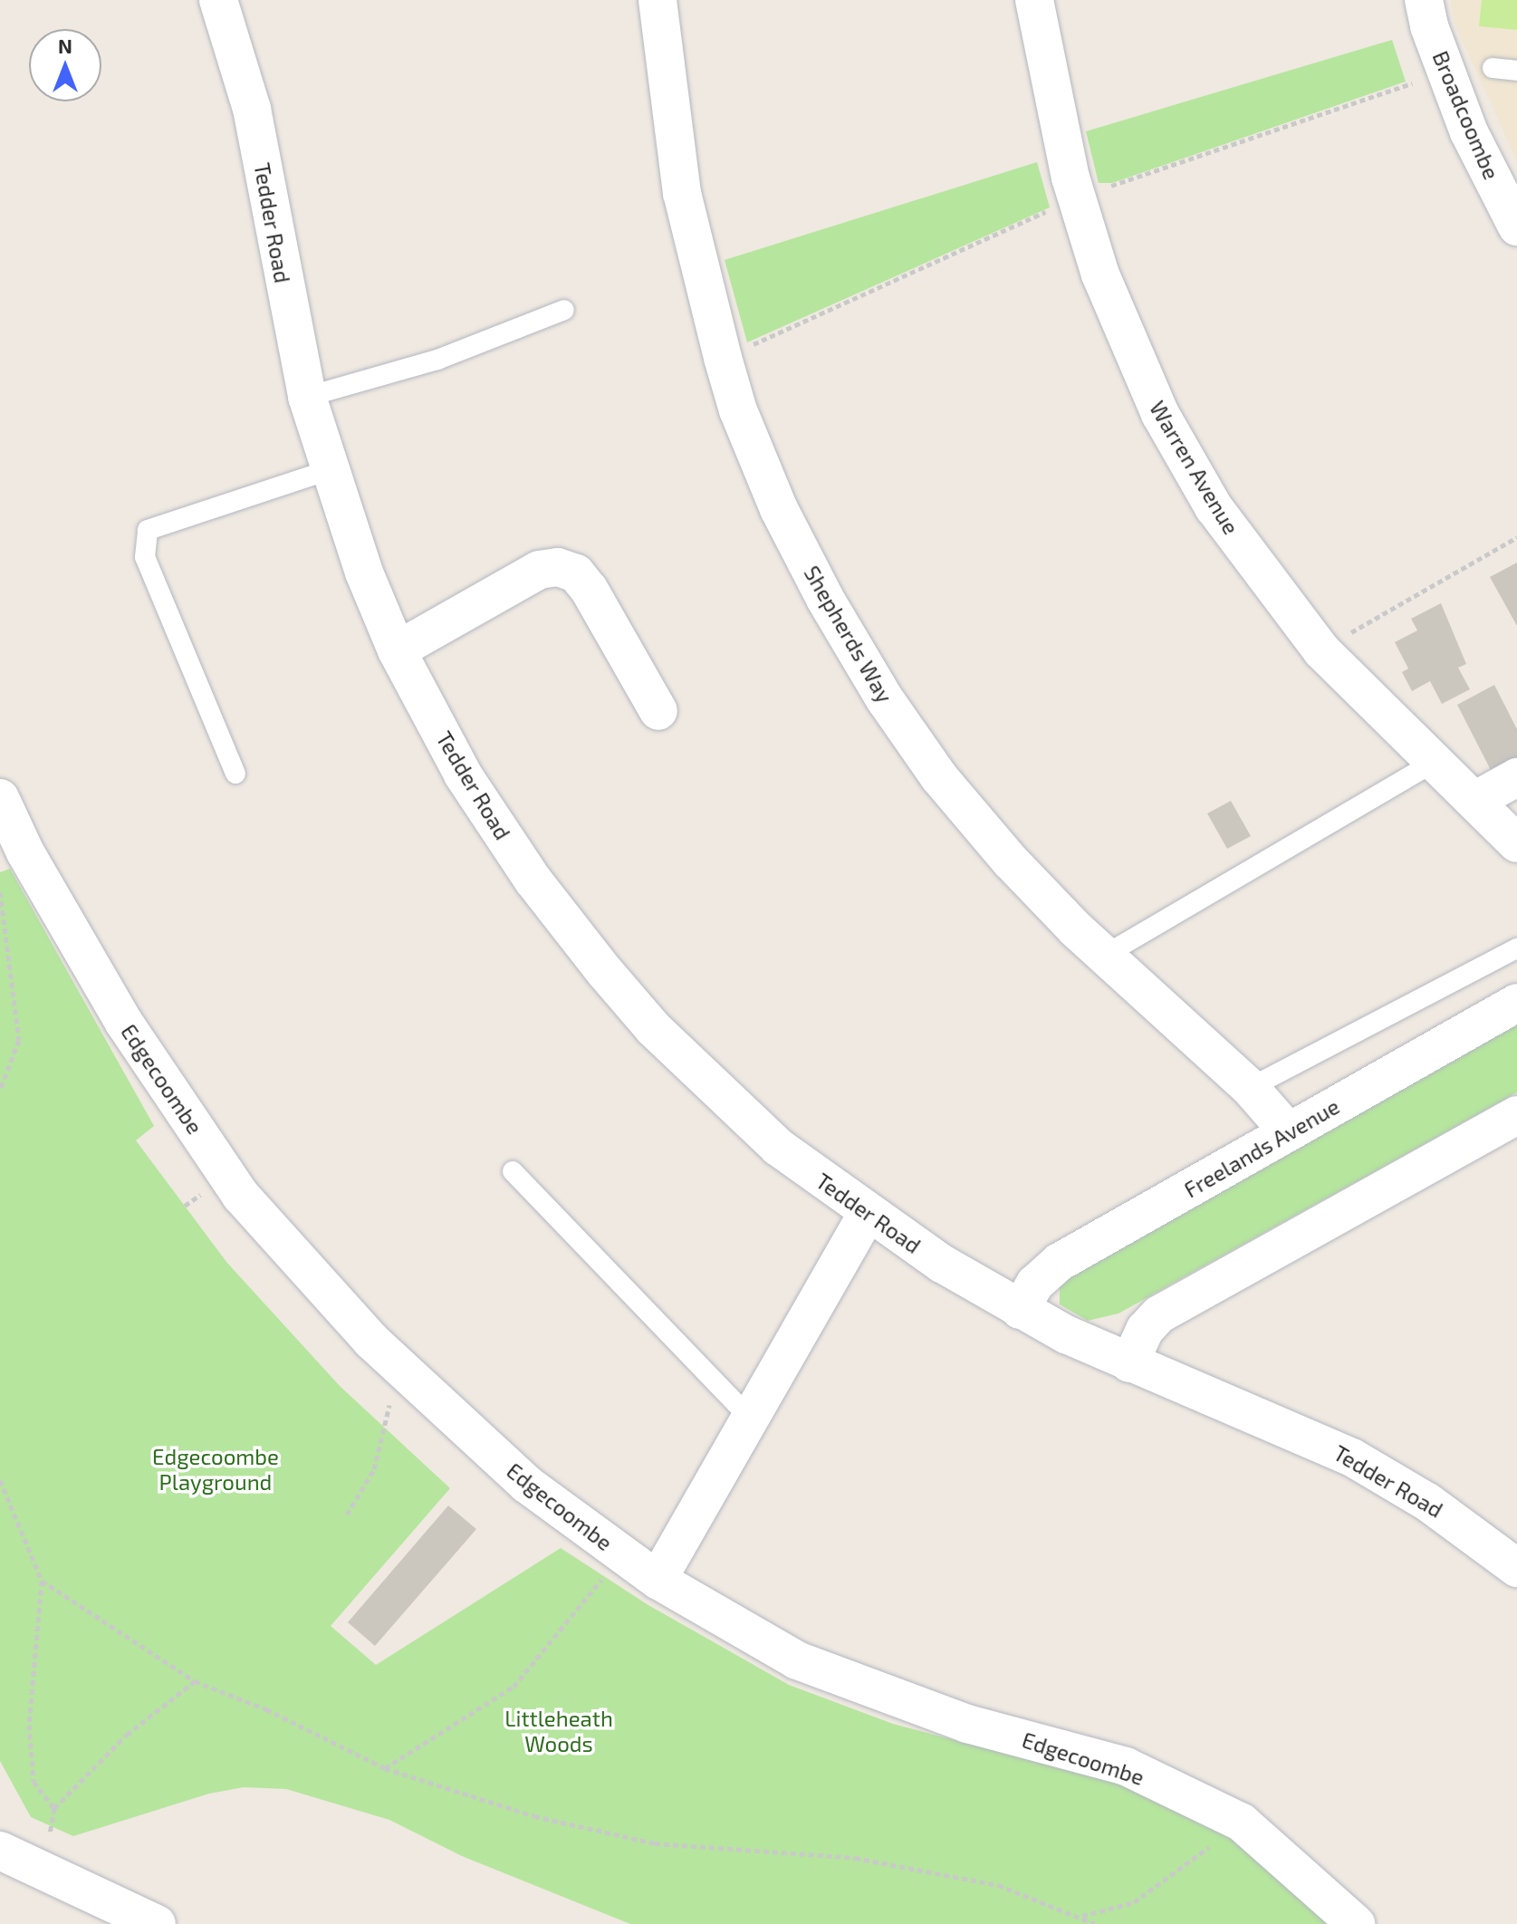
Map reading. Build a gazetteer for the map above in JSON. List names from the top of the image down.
{
  "streets": {
    "street": [
      "Broadcoombe",
      "Tedder Road",
      "Warren Avenue",
      "Shepherds Way",
      "Edgecoombe",
      "Freelands Avenue"
    ]
  },
  "crossings": [
    ["Tedder Road", "Freelands Avenue"],
    ["Shepherds Way", "Freelands Avenue"]
  ],
  "parks": ["Edgecoombe Playground", "Littleheath Woods"],
  "north": "top"
}
